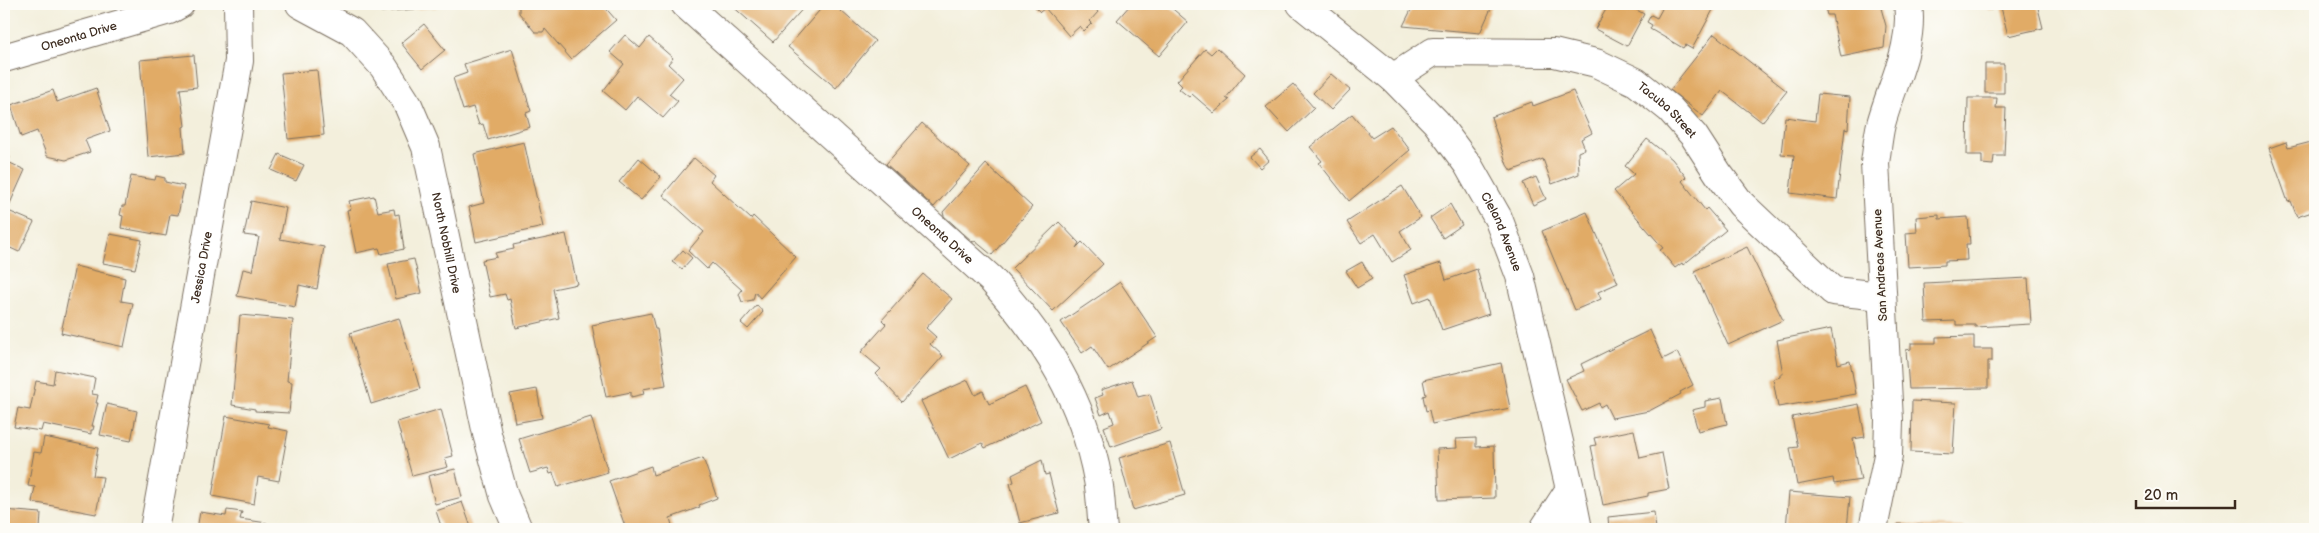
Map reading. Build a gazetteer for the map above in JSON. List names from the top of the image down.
{
  "streets": {
    "street": [
      "Oneonta Drive",
      "Tacuba Street",
      "Cleland Avenue",
      "North Nobhill Drive",
      "San Andreas Avenue",
      "Jessica Drive"
    ]
  },
  "crossings": [
    ["Tacuba Street", "Cleland Avenue"],
    ["Tacuba Street", "San Andreas Avenue"]
  ],
  "scale_bar": "20 m"
}
